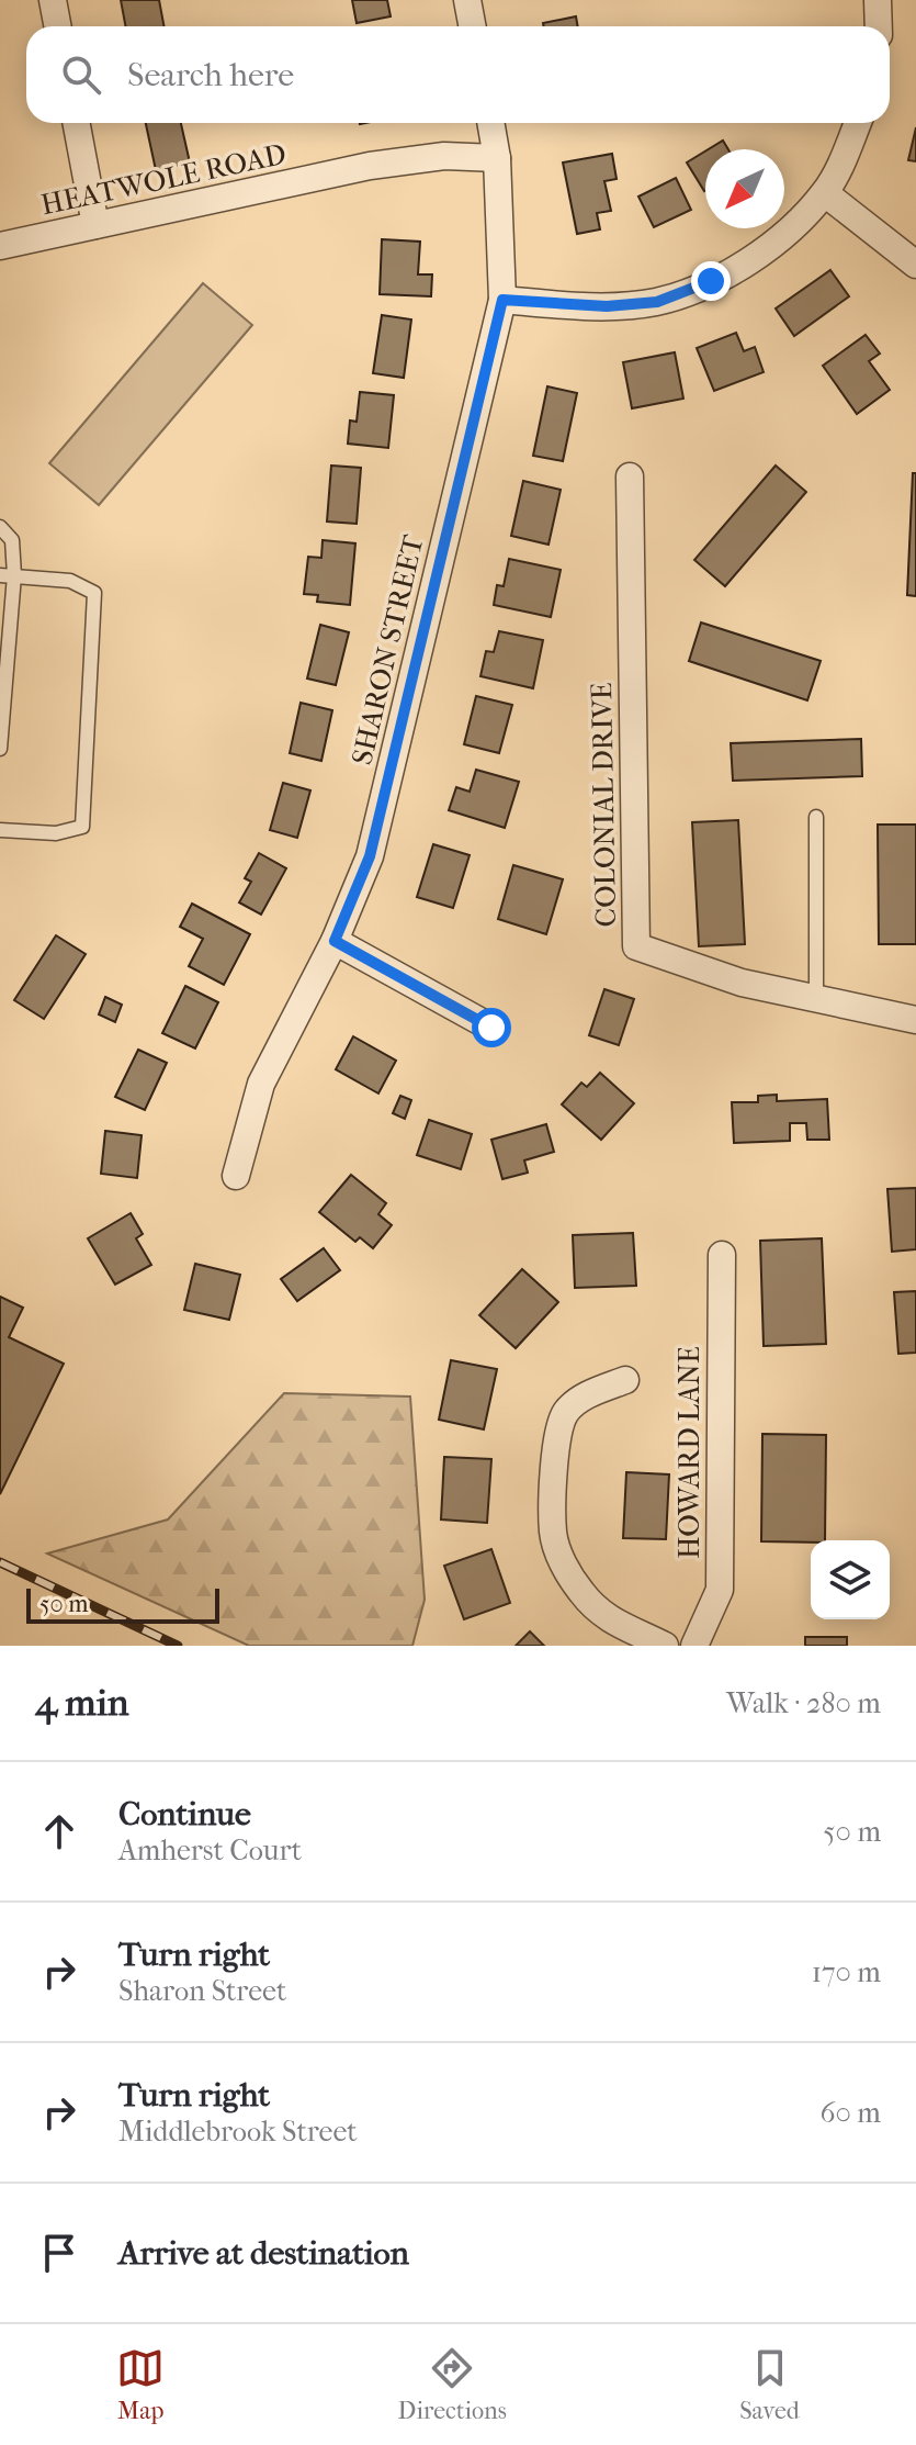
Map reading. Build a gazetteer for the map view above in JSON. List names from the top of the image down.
{
  "streets": {
    "street": [
      "HEATWOLE ROAD",
      "SHARON STREET",
      "COLONIAL DRIVE",
      "HOWARD LANE"
    ]
  },
  "crossings": [
    ["HEATWOLE ROAD", "SHARON STREET"]
  ],
  "scale_bar": "50 m",
  "north": "bottom left",
  "page": {
    "search": "Search here",
    "scale": "50 m",
    "heading": ["4 min", "Walk · 280 m"],
    "list": [
      ["Continue", "Amherst Court", "50 m"],
      ["Turn right", "Sharon Street", "170 m"],
      ["Turn right", "Middlebrook Street", "60 m"],
      "Arrive at destination"
    ],
    "nav": ["Map", "Directions", "Saved"]
  }
}
